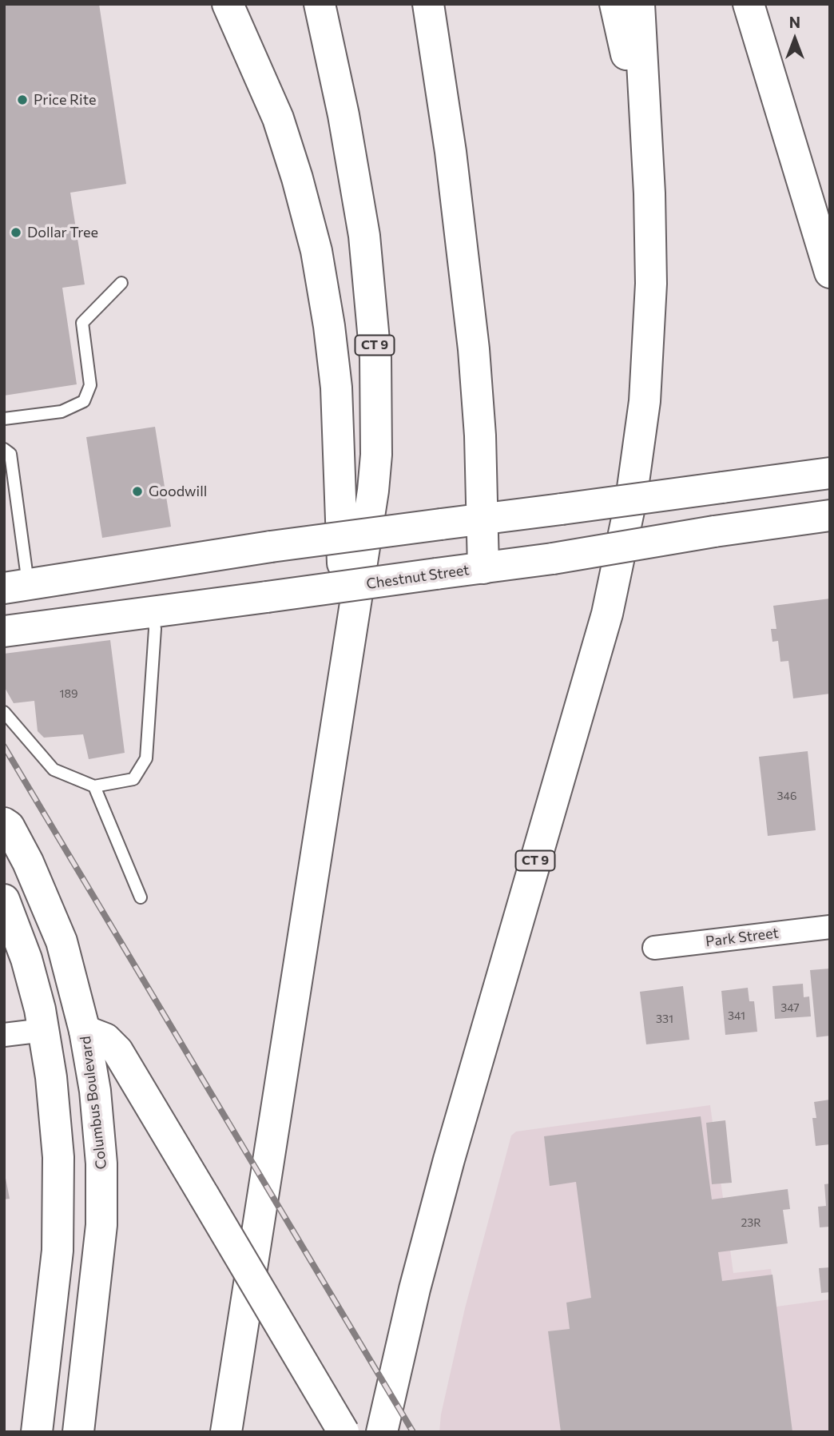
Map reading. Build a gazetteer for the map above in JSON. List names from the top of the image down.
{
  "streets": {
    "main road": ["CT 9", "Chestnut Street", "Columbus Boulevard"],
    "street": ["Park Street"]
  },
  "places": ["Price Rite", "Dollar Tree", "Goodwill"],
  "house_numbers": [
    "189",
    "346",
    "347",
    "341",
    "331",
    "23R"
  ],
  "north": "top"
}
